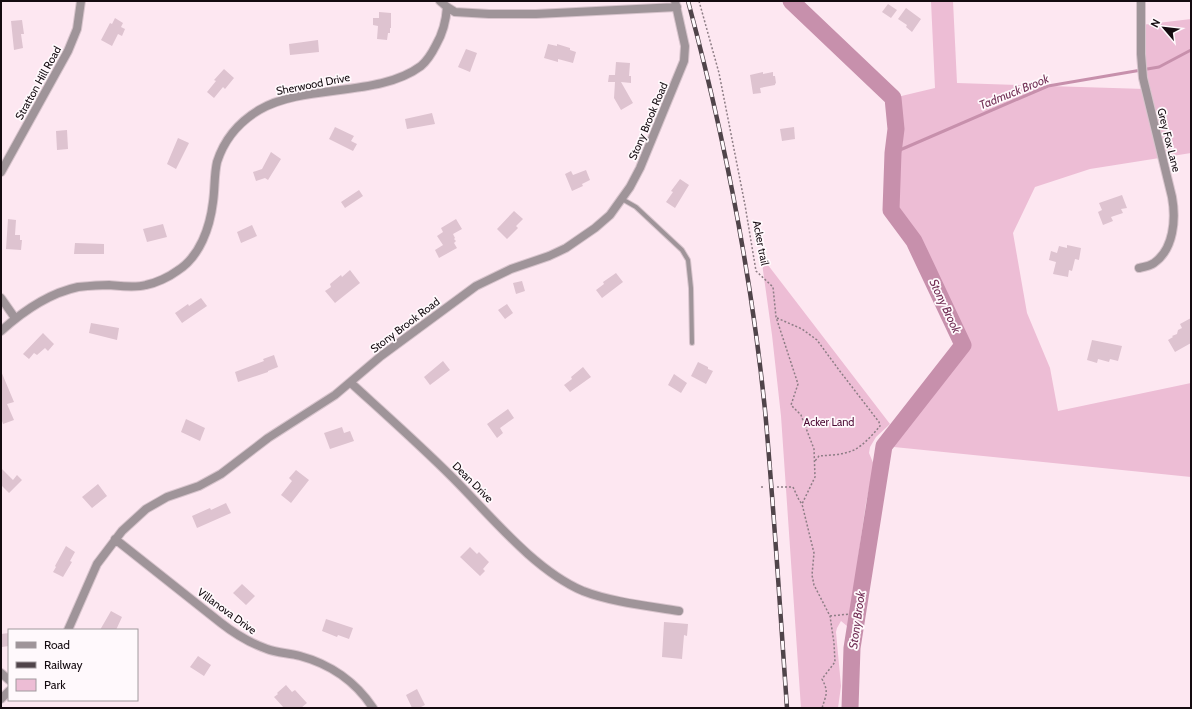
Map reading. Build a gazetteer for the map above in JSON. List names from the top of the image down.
{
  "streets": {
    "street": [
      "Stratton Hill Road",
      "Sherwood Drive",
      "Stony Brook Road",
      "Grey Fox Lane",
      "Dean Drive",
      "Villanova Drive"
    ],
    "path": ["Acker trail"]
  },
  "crossings": [
    ["Stony Brook Road", "Dean Drive"],
    ["Stony Brook Road", "Villanova Drive"]
  ],
  "water": ["Tadmuck Brook", "Stony Brook"],
  "parks": ["Acker Land"],
  "legend": ["Road", "Railway", "Park"],
  "north": "top left"
}
